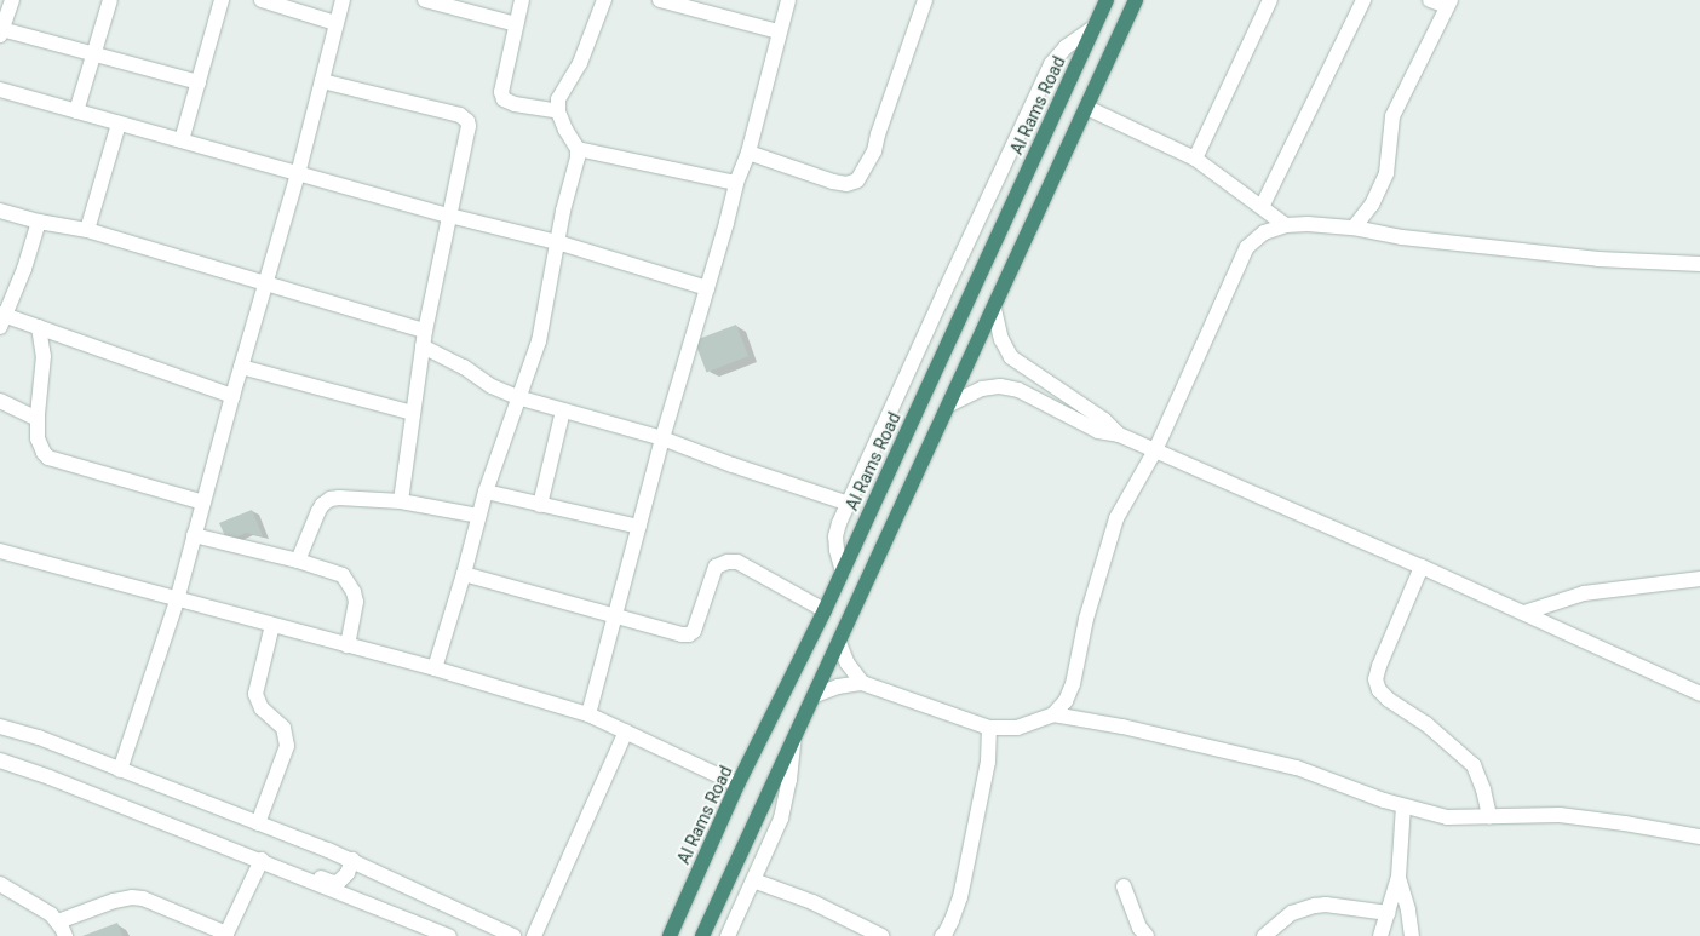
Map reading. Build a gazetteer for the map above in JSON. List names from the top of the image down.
{
  "streets": {
    "highway": ["Al Rams Road"]
  }
}
